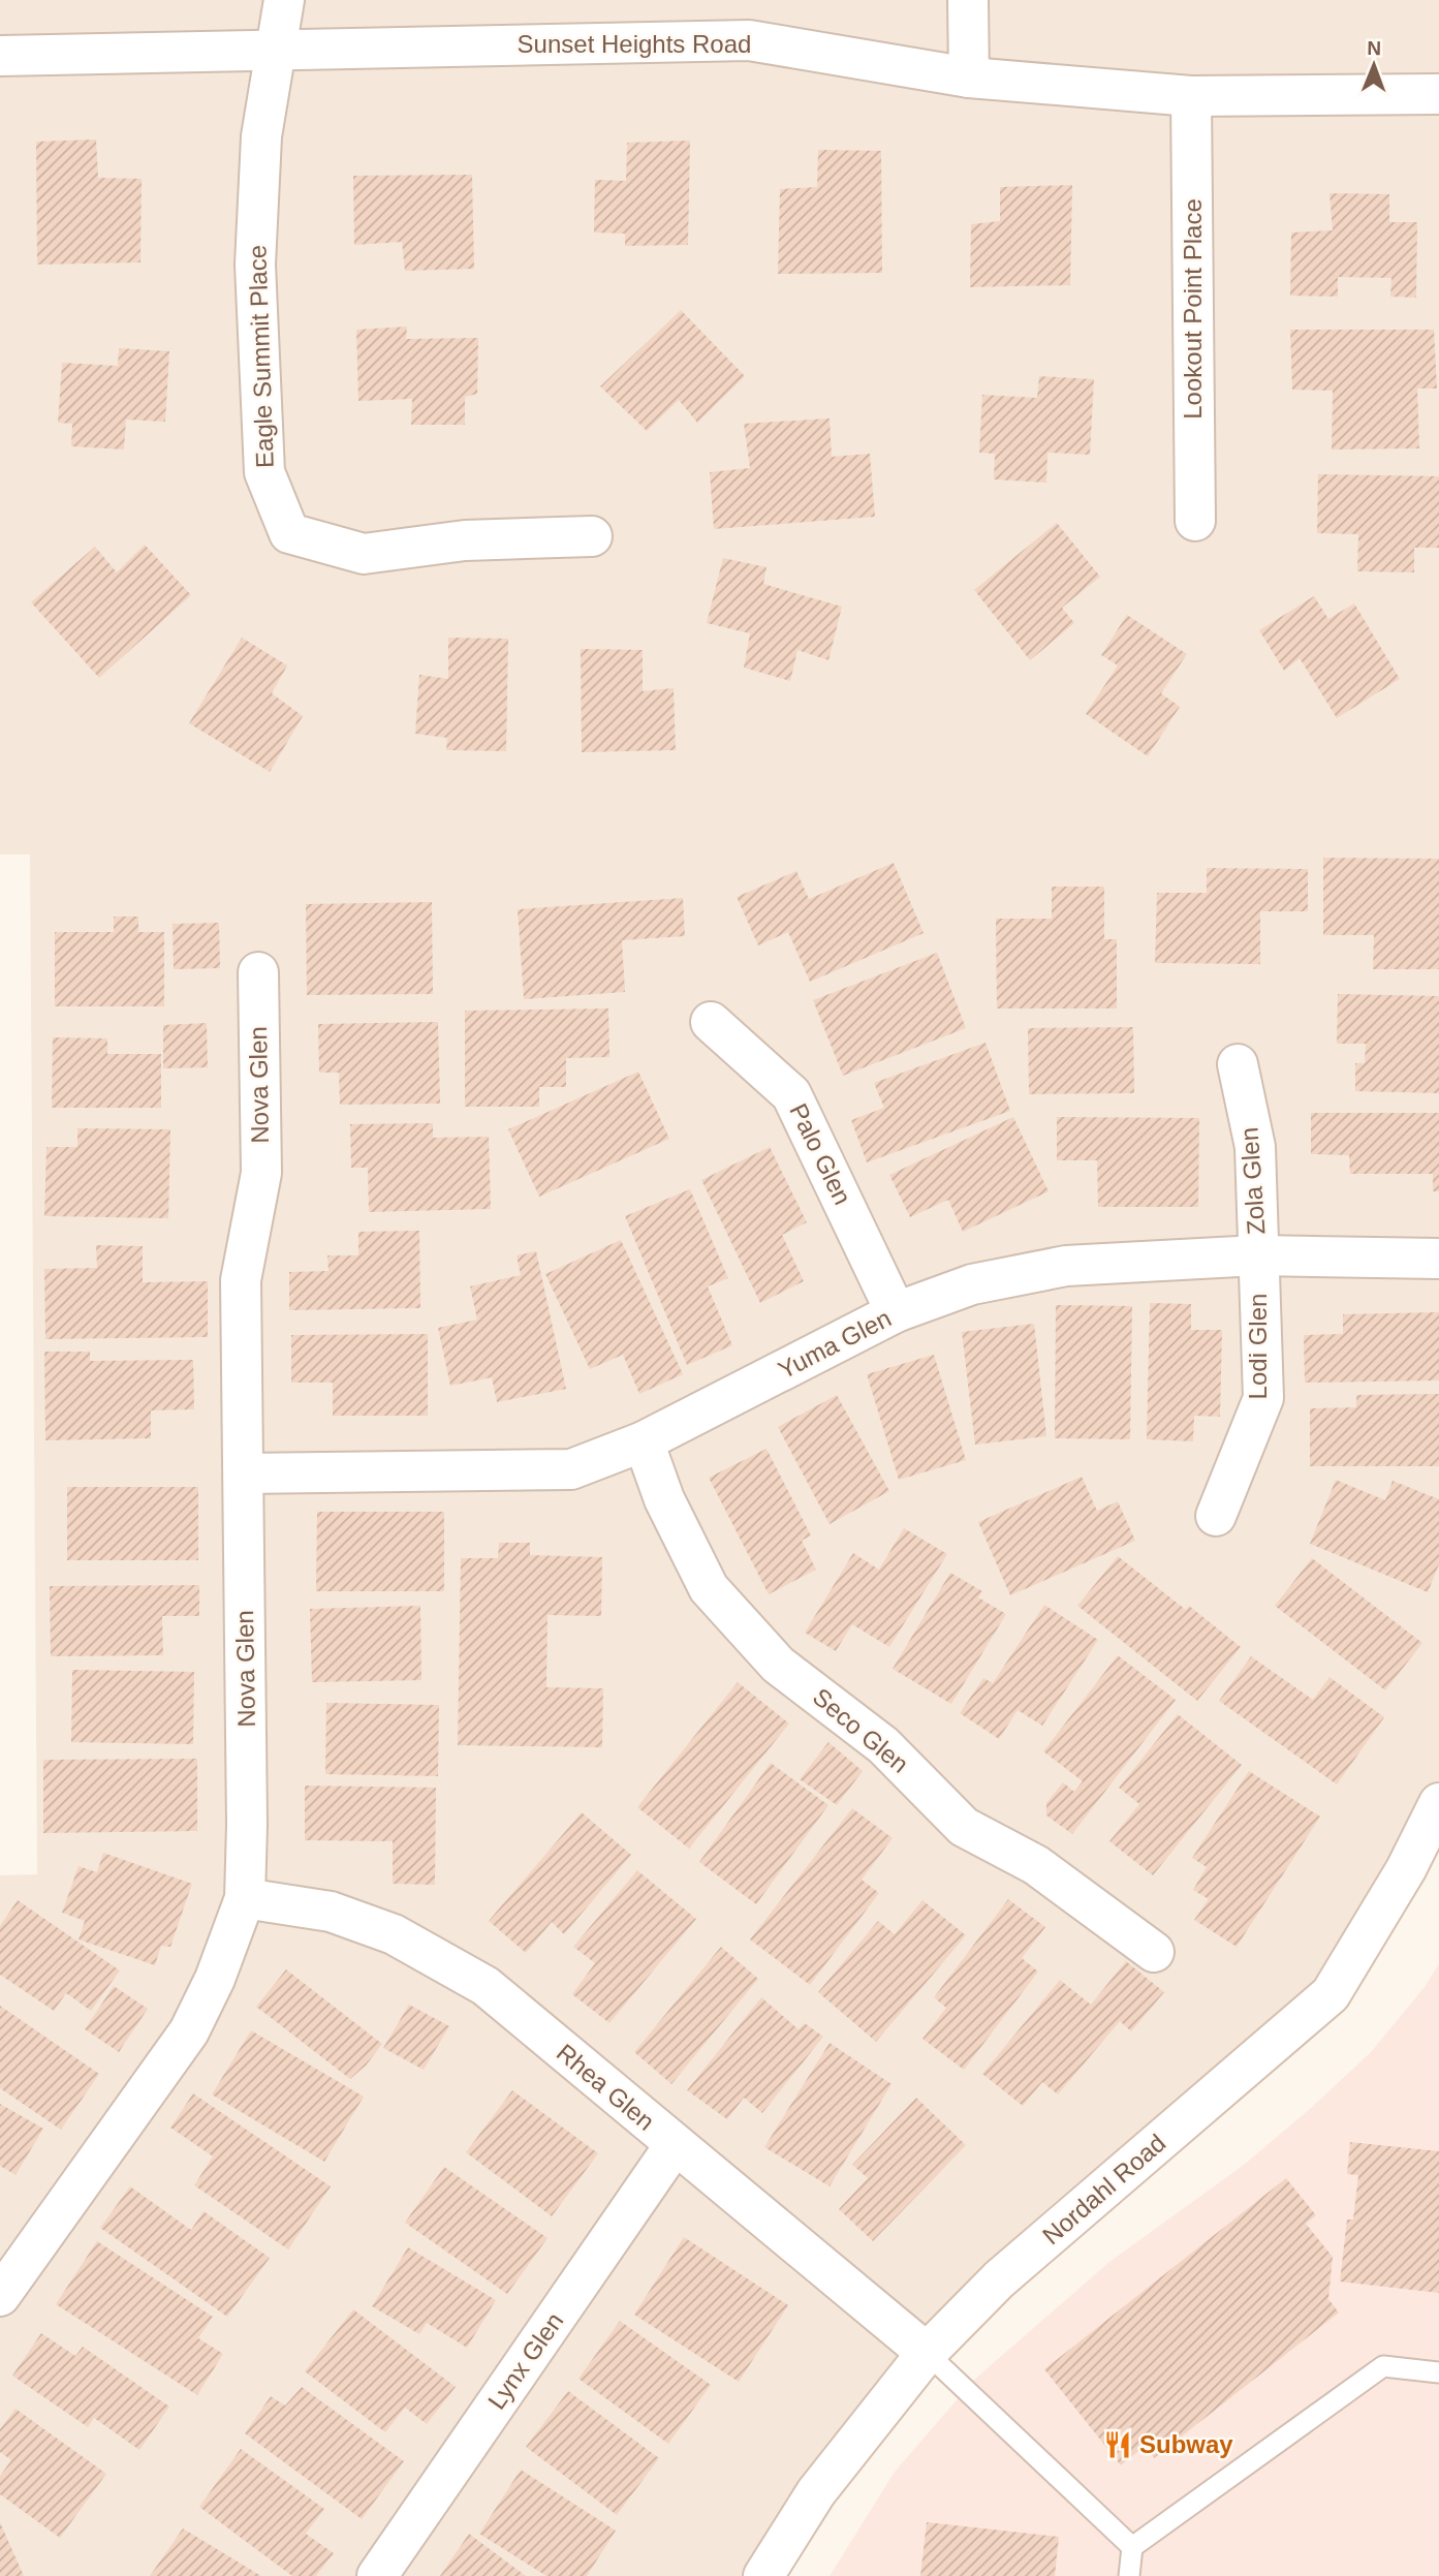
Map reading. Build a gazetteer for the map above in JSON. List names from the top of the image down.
{
  "streets": {
    "street": [
      "Sunset Heights Road",
      "Lookout Point Place",
      "Eagle Summit Place",
      "Nova Glen",
      "Palo Glen",
      "Zola Glen",
      "Yuma Glen",
      "Lodi Glen",
      "Seco Glen",
      "Rhea Glen",
      "Nordahl Road",
      "Lynx Glen"
    ]
  },
  "crossings": [
    ["Sunset Heights Road", "Lookout Point Place"],
    ["Sunset Heights Road", "Eagle Summit Place"],
    ["Nova Glen", "Yuma Glen"],
    ["Nova Glen", "Rhea Glen"],
    ["Palo Glen", "Yuma Glen"],
    ["Zola Glen", "Yuma Glen"],
    ["Zola Glen", "Lodi Glen"],
    ["Yuma Glen", "Lodi Glen"],
    ["Yuma Glen", "Seco Glen"],
    ["Rhea Glen", "Nordahl Road"],
    ["Rhea Glen", "Lynx Glen"]
  ],
  "places": {
    "restaurant": ["Subway"]
  },
  "north": "top"
}
